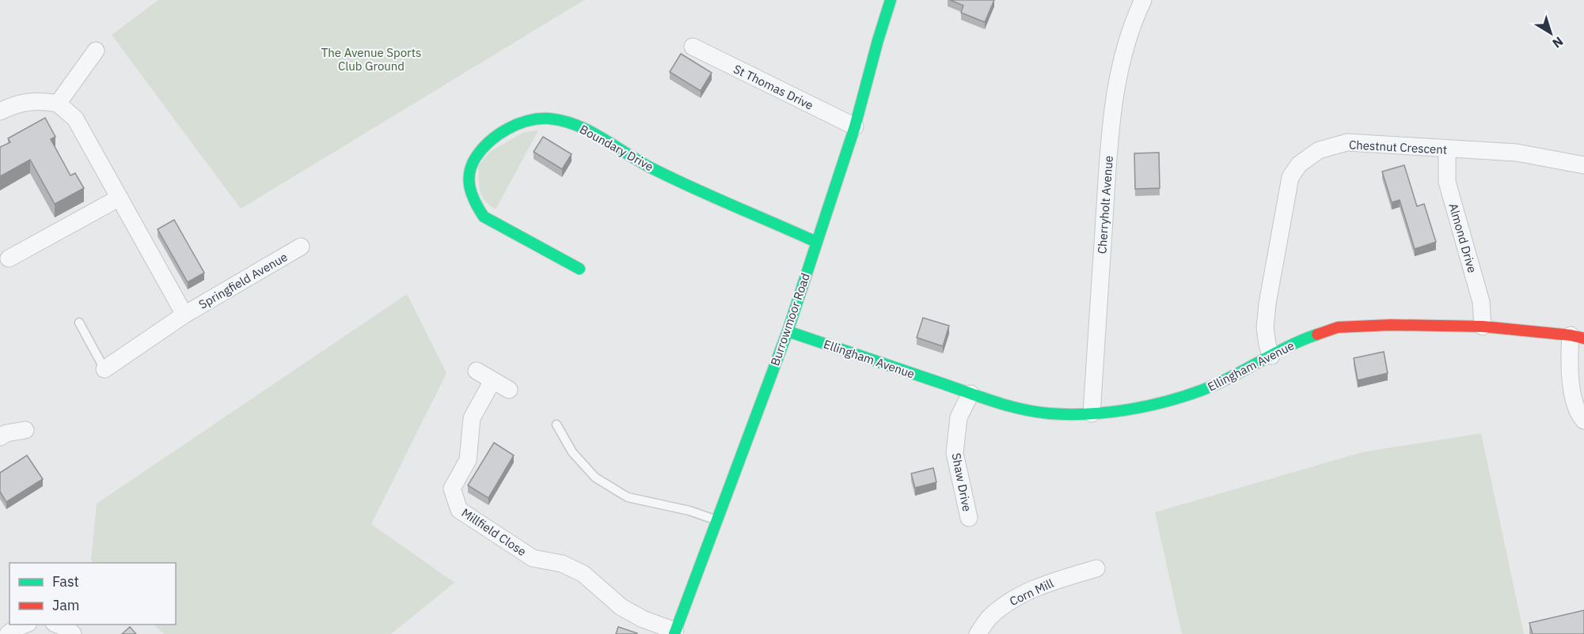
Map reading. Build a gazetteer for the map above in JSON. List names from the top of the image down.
{
  "streets": {
    "street": [
      "St Thomas Drive",
      "Chestnut Crescent",
      "Boundary Drive",
      "Cherryholt Avenue",
      "Almond Drive",
      "Springfield Avenue",
      "Burrowmoor Road",
      "Ellingham Avenue",
      "Shaw Drive",
      "Millfield Close",
      "Corn Mill"
    ]
  },
  "crossings": [
    ["St Thomas Drive", "Burrowmoor Road"],
    ["Chestnut Crescent", "Almond Drive"],
    ["Chestnut Crescent", "Ellingham Avenue"],
    ["Boundary Drive", "Burrowmoor Road"],
    ["Cherryholt Avenue", "Ellingham Avenue"],
    ["Almond Drive", "Ellingham Avenue"],
    ["Burrowmoor Road", "Ellingham Avenue"],
    ["Burrowmoor Road", "Millfield Close"],
    ["Ellingham Avenue", "Shaw Drive"]
  ],
  "parks": ["The Avenue Sports Club Ground"],
  "legend": ["Fast", "Jam"],
  "north": "bottom right"
}
